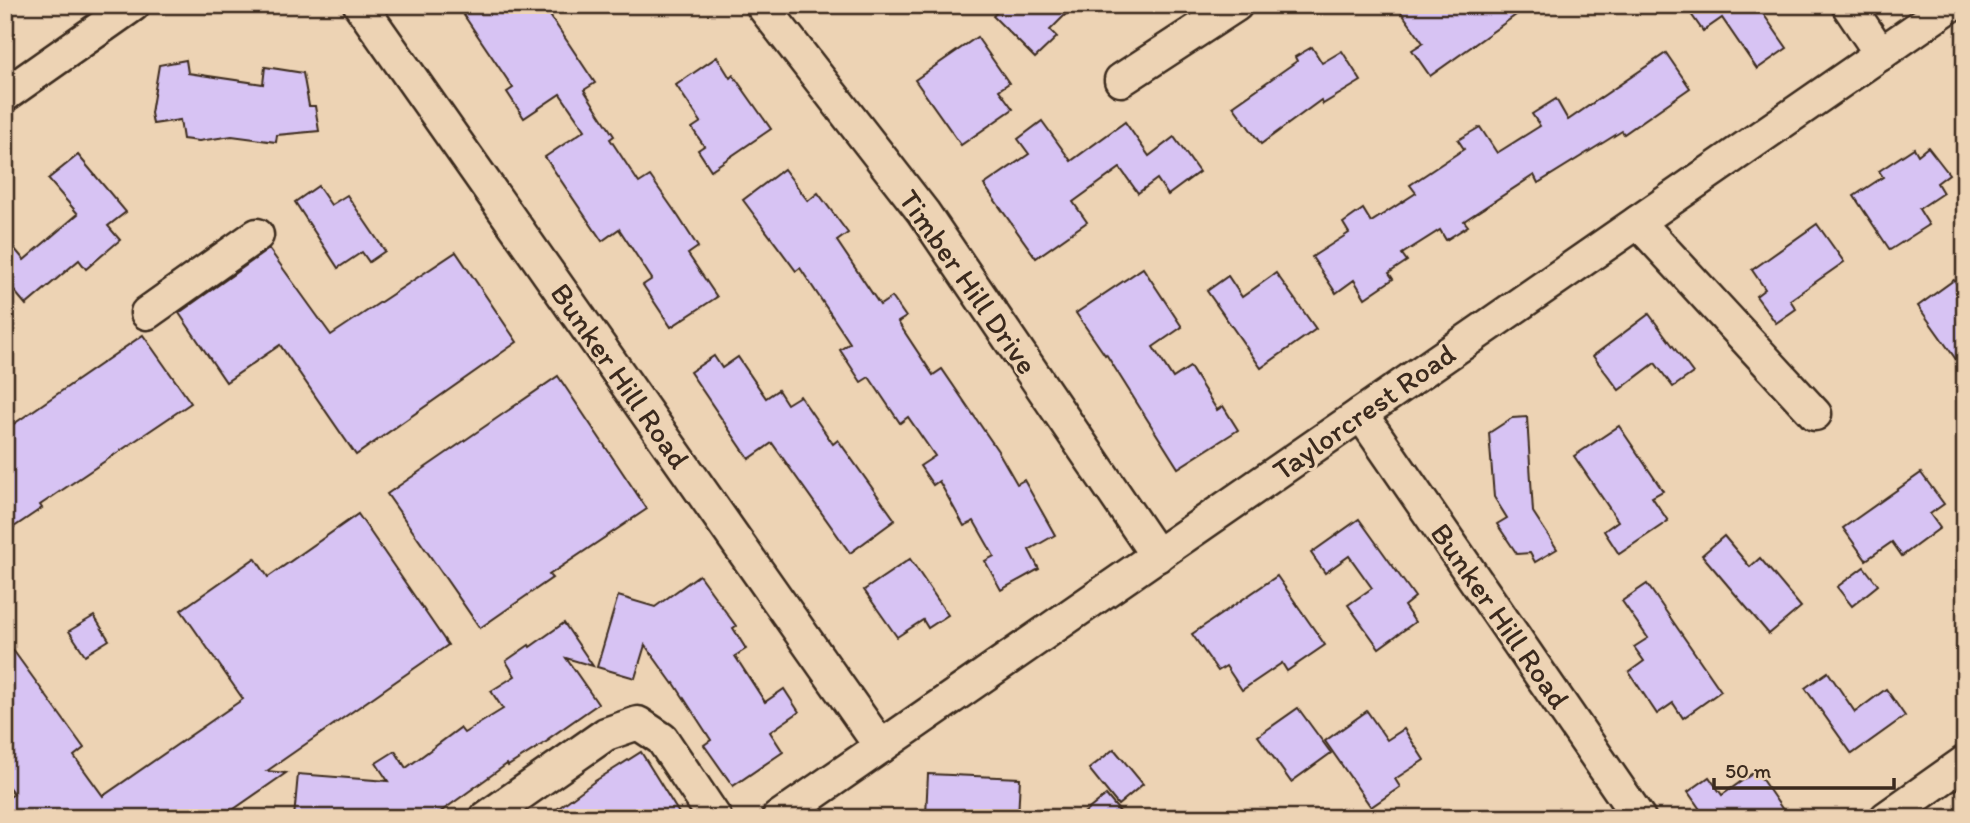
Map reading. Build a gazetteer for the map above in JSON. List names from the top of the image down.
{
  "streets": {
    "street": ["Timber Hill Drive", "Bunker Hill Road", "Taylorcrest Road"]
  },
  "crossings": [
    ["Timber Hill Drive", "Taylorcrest Road"],
    ["Bunker Hill Road", "Taylorcrest Road"]
  ],
  "scale_bar": "50 m"
}
